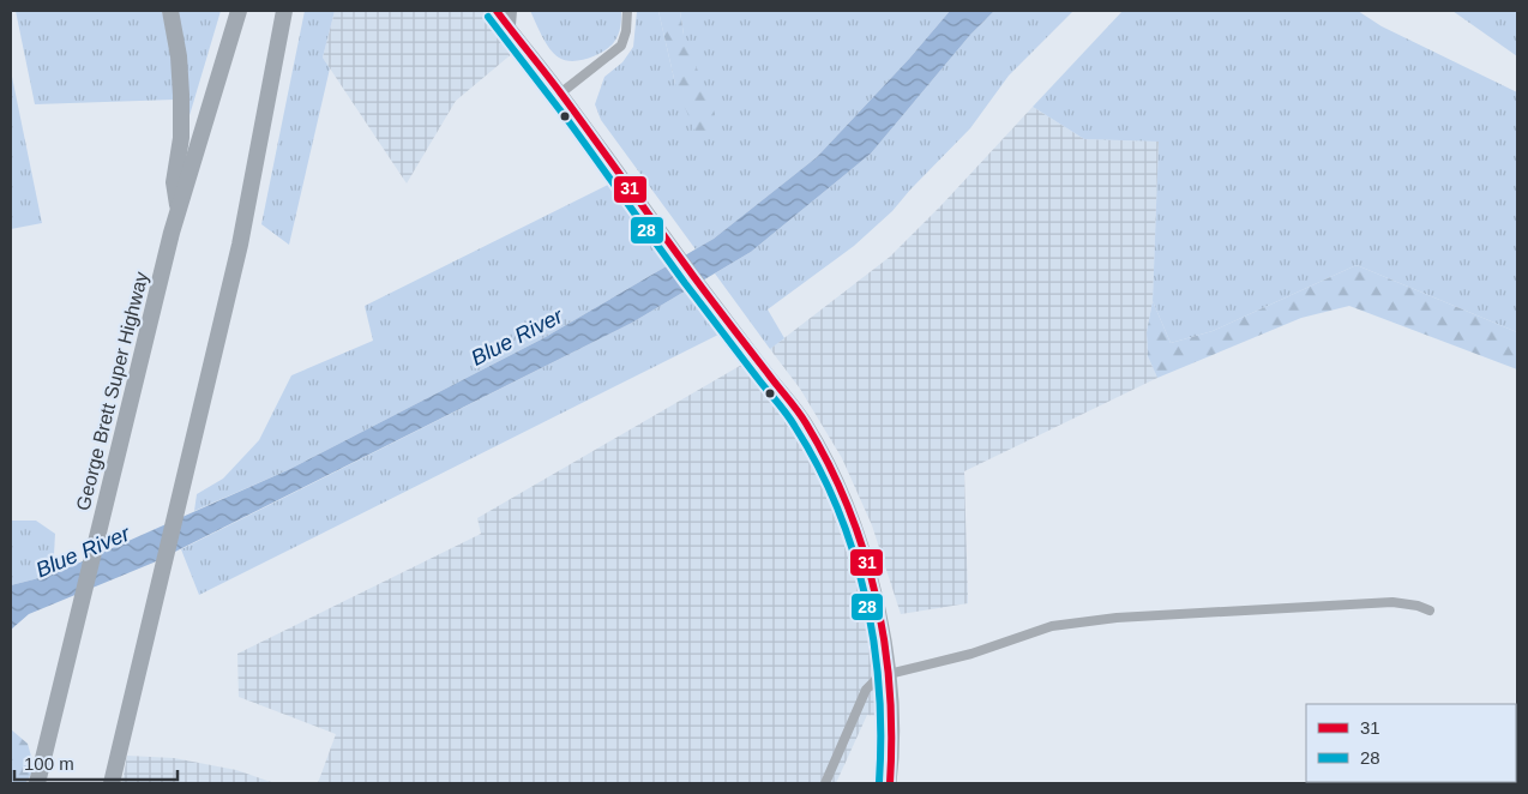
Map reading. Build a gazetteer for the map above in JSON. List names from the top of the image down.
{
  "streets": {
    "highway": ["George Brett Super Highway"]
  },
  "water": ["Blue River"],
  "lines": ["transit line 31", "transit line 28"],
  "legend": ["31", "28"],
  "scale_bar": "100 m"
}
